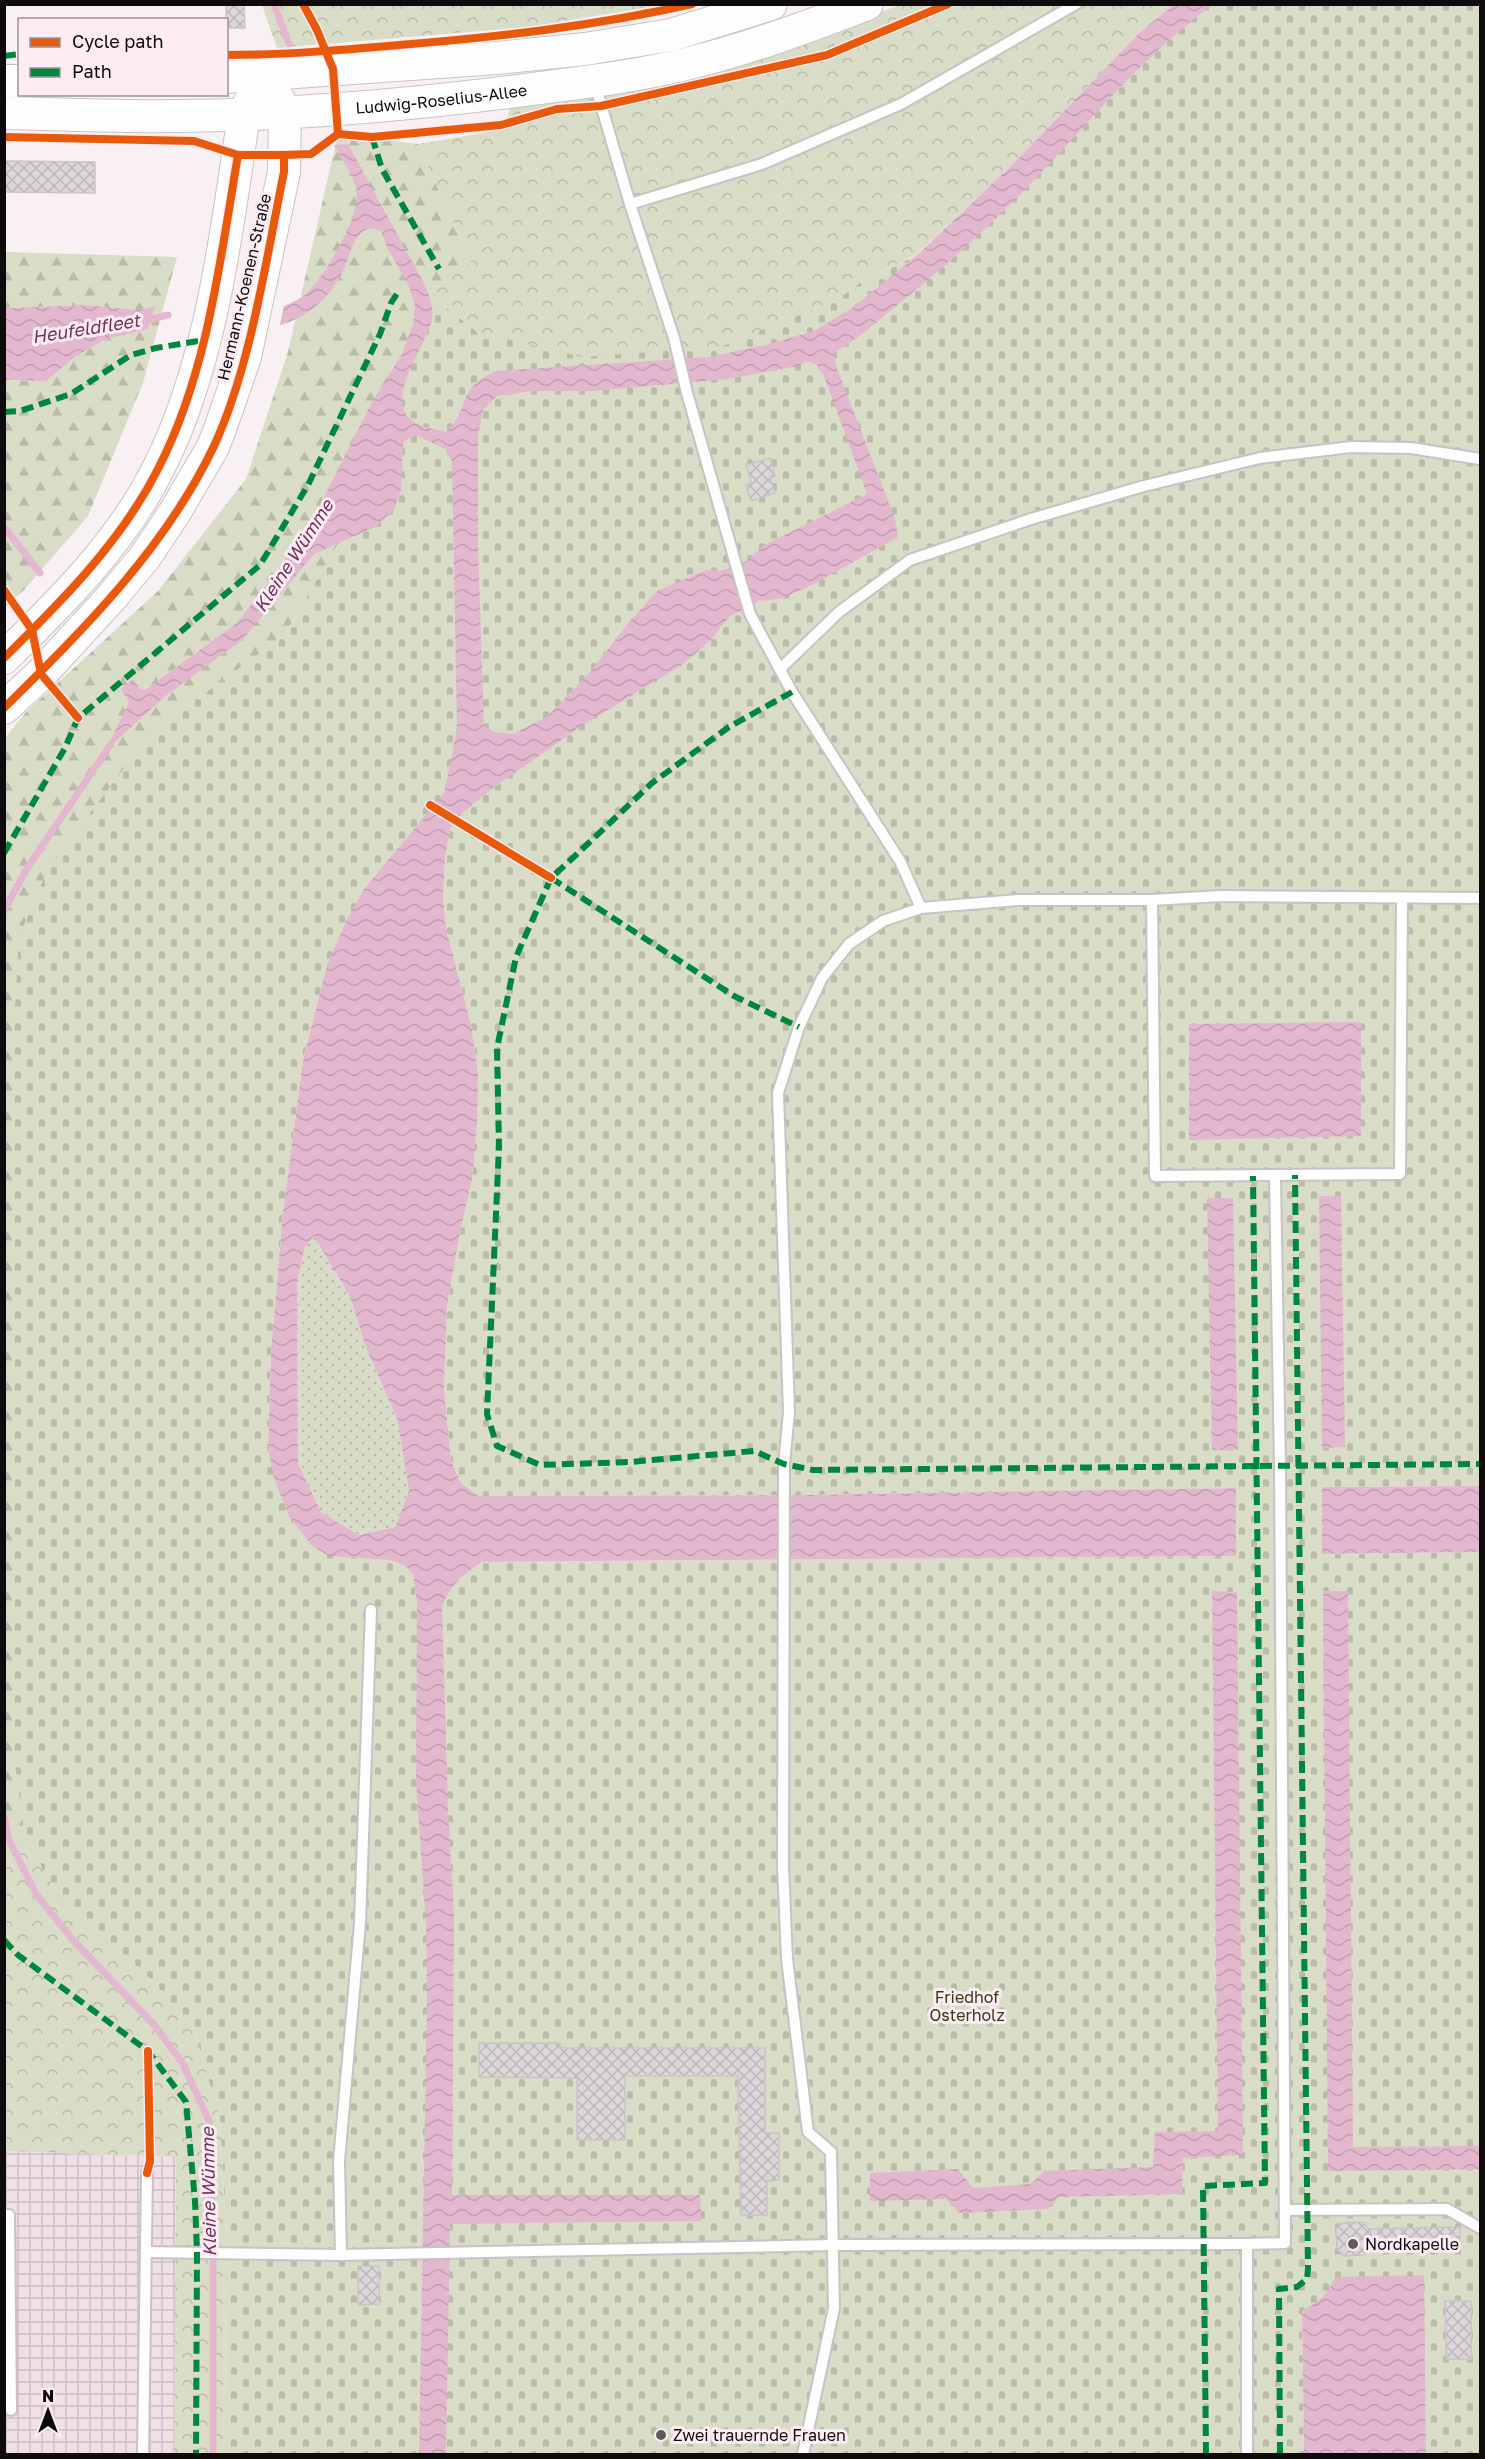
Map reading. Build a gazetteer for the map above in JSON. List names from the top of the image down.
{
  "streets": {
    "main road": ["Ludwig-Roselius-Allee", "Hermann-Koenen-Straße"]
  },
  "crossings": [
    ["Ludwig-Roselius-Allee", "Hermann-Koenen-Straße"]
  ],
  "water": ["Heufeldfleet", "Kleine Wümme"],
  "parks": ["Friedhof Osterholz"],
  "places": ["Nordkapelle", "Zwei trauernde Frauen"],
  "legend": ["Cycle path", "Path"],
  "north": "top"
}
